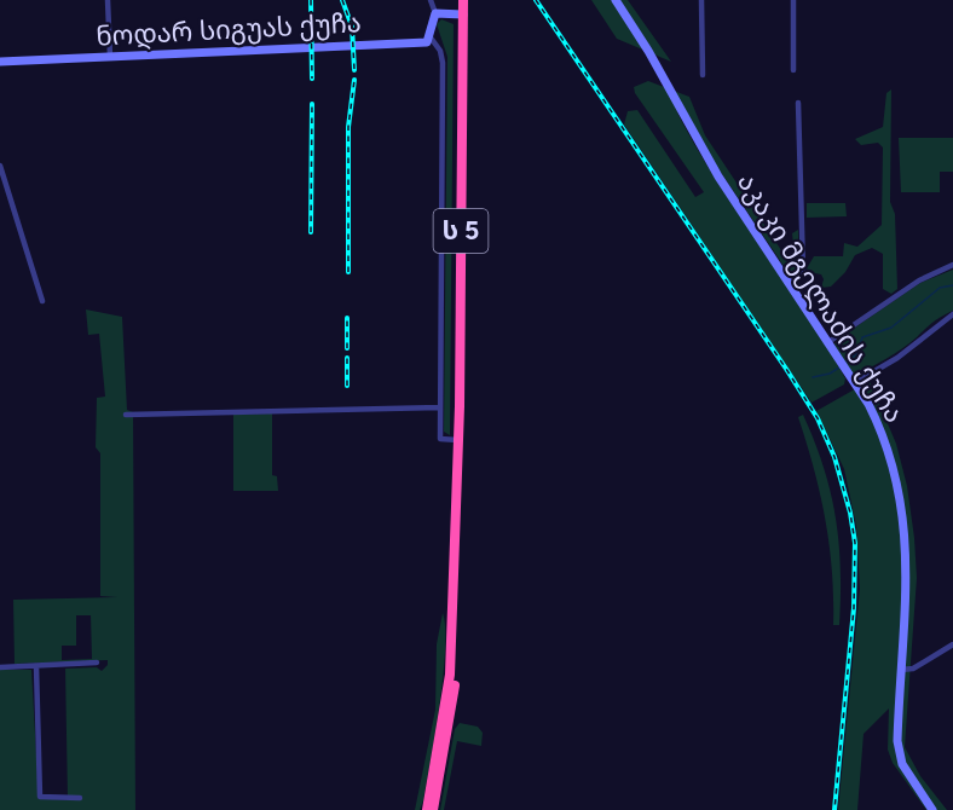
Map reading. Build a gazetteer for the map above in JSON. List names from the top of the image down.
{
  "streets": {
    "highway": ["ს 5"],
    "street": ["ნოდარ სიგუას ქუჩა", "აკაკი მგელაძის ქუჩა"]
  }
}
